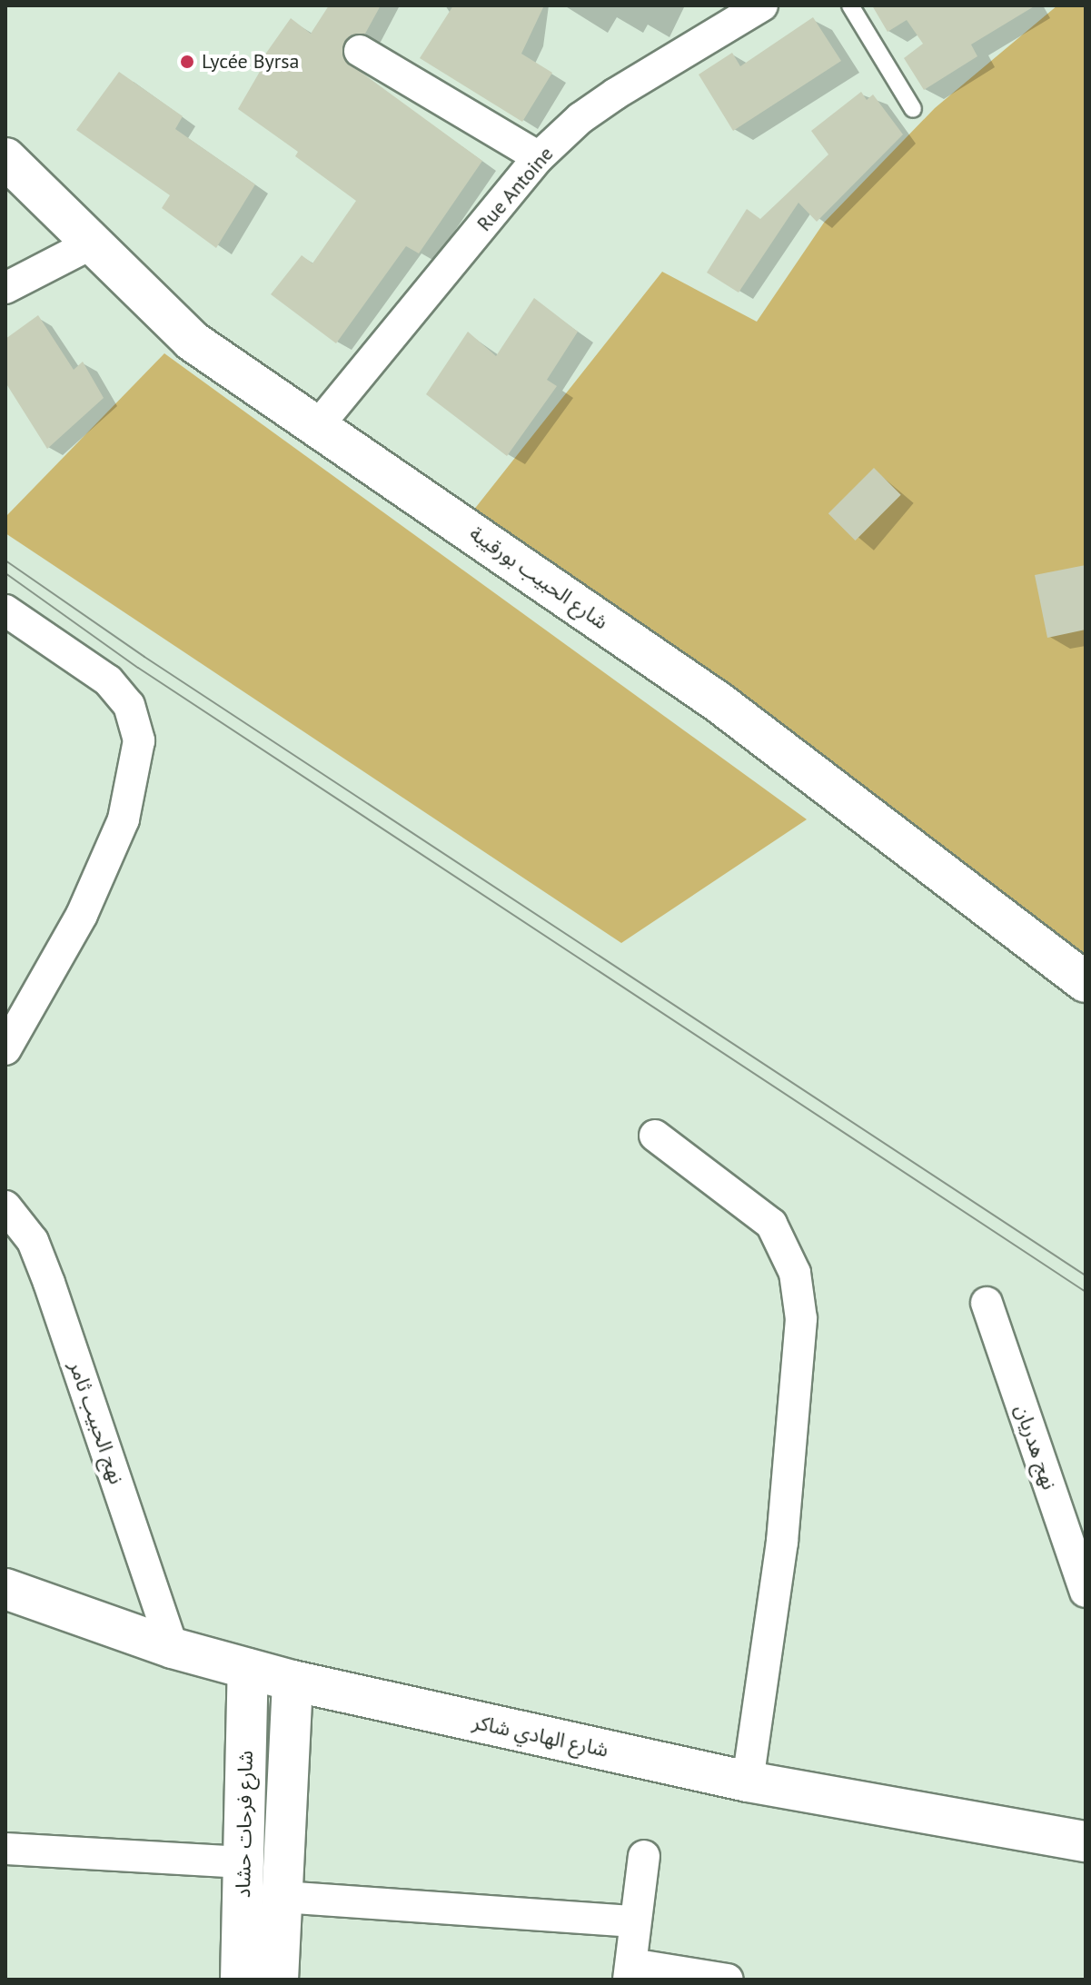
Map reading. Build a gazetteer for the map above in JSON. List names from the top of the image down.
{
  "streets": {
    "street": [
      "Rue Antoine",
      "شارع الحبيب بورقيبة",
      "نهج الحبيب ثامر",
      "نهج هدريان",
      "شارع الهادي شاكر",
      "شارع فرحات حشاد"
    ]
  },
  "crossings": [
    ["Rue Antoine", "شارع الحبيب بورقيبة"],
    ["نهج الحبيب ثامر", "شارع الهادي شاكر"],
    ["شارع الهادي شاكر", "شارع فرحات حشاد"]
  ],
  "places": ["Lycée Byrsa"]
}
